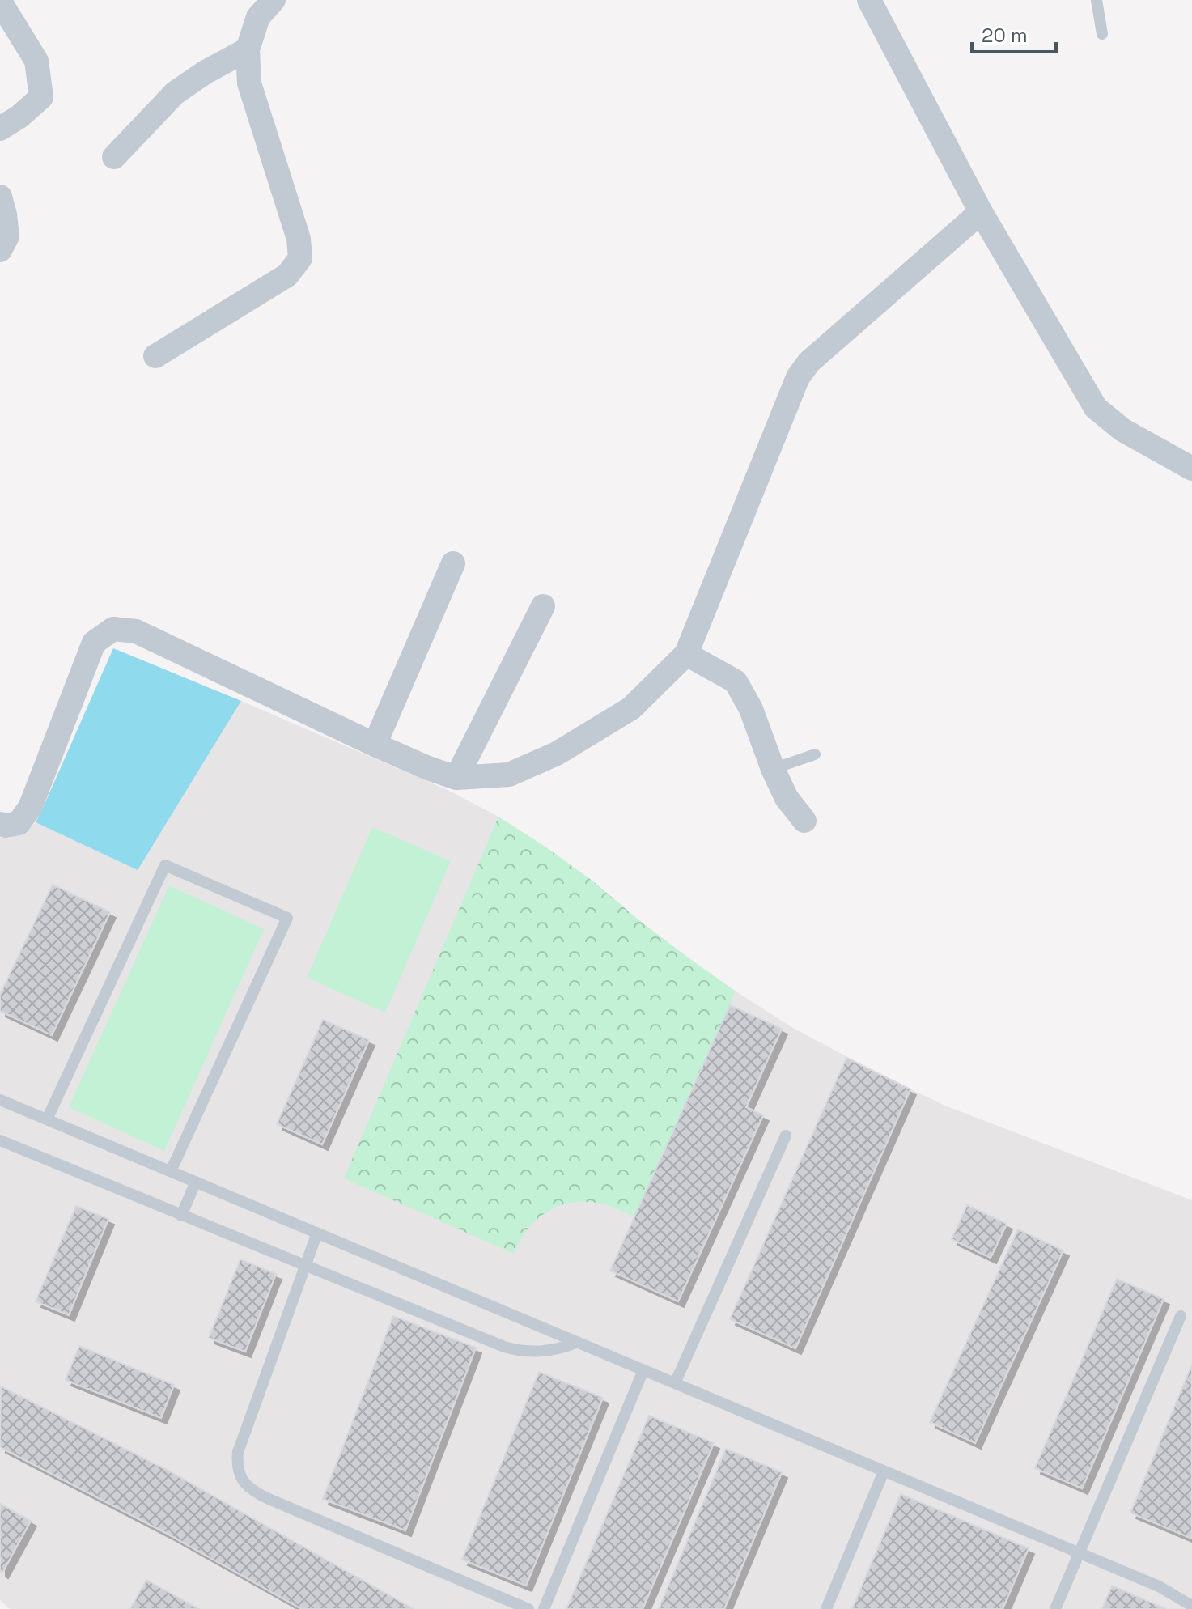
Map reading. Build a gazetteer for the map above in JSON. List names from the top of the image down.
{
  "scale_bar": "20 m"
}
